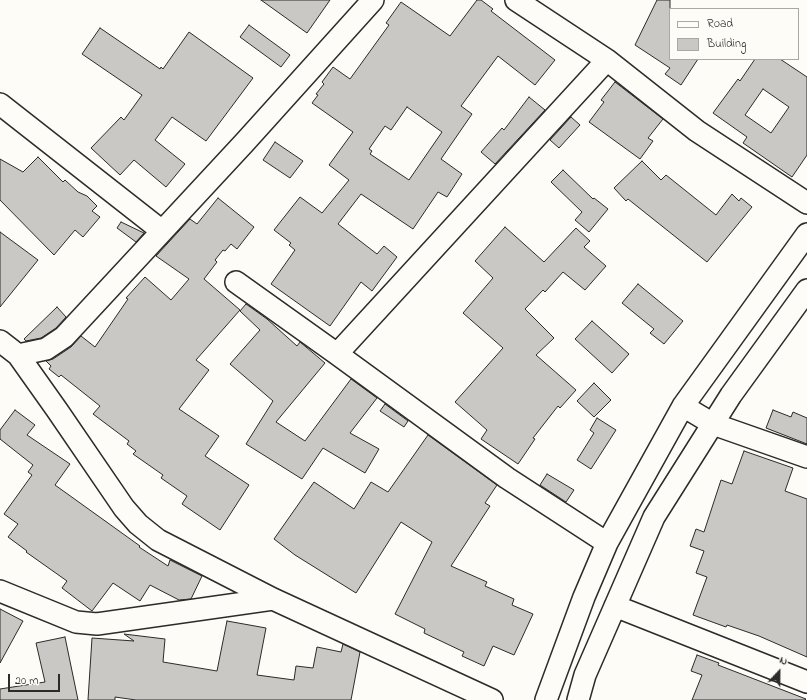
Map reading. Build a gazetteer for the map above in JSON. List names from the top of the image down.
{
  "legend": ["Road", "Building"],
  "scale_bar": "20 m",
  "north": "top"
}
